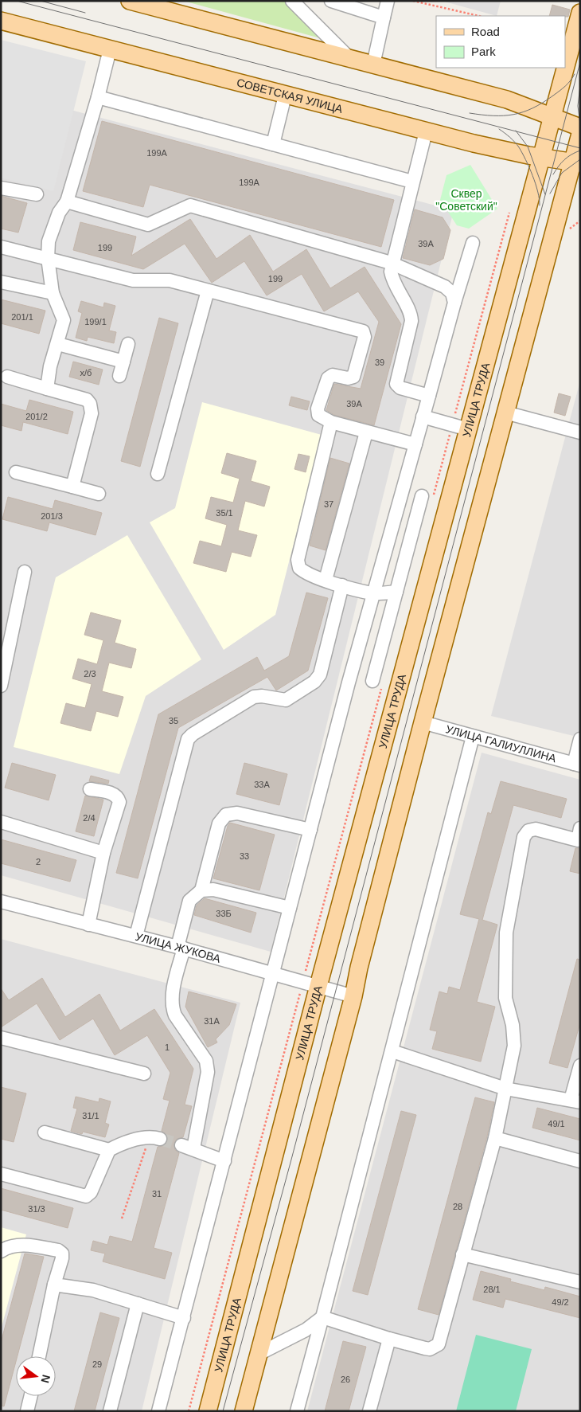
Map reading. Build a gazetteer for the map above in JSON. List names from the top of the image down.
{
  "streets": {
    "main road": ["СОВЕТСКАЯ УЛИЦА", "УЛИЦА ТРУДА"],
    "street": ["УЛИЦА ГАЛИУЛЛИНА", "УЛИЦА ЖУКОВА"]
  },
  "crossings": [
    ["СОВЕТСКАЯ УЛИЦА", "УЛИЦА ТРУДА"],
    ["УЛИЦА ТРУДА", "УЛИЦА ЖУКОВА"]
  ],
  "parks": ["Сквер \"Советский\""],
  "house_numbers": [
    "199А",
    "199А",
    "39А",
    "199",
    "199",
    "201/1",
    "199/1",
    "39",
    "х/б",
    "39А",
    "201/2",
    "37",
    "35/1",
    "201/3",
    "2/3",
    "35",
    "33А",
    "2/4",
    "33",
    "2",
    "33Б",
    "31А",
    "1",
    "31/1",
    "49/1",
    "31",
    "28",
    "31/3",
    "28/1",
    "49/2",
    "29",
    "26"
  ],
  "legend": ["Road", "Park"],
  "north": "right"
}
